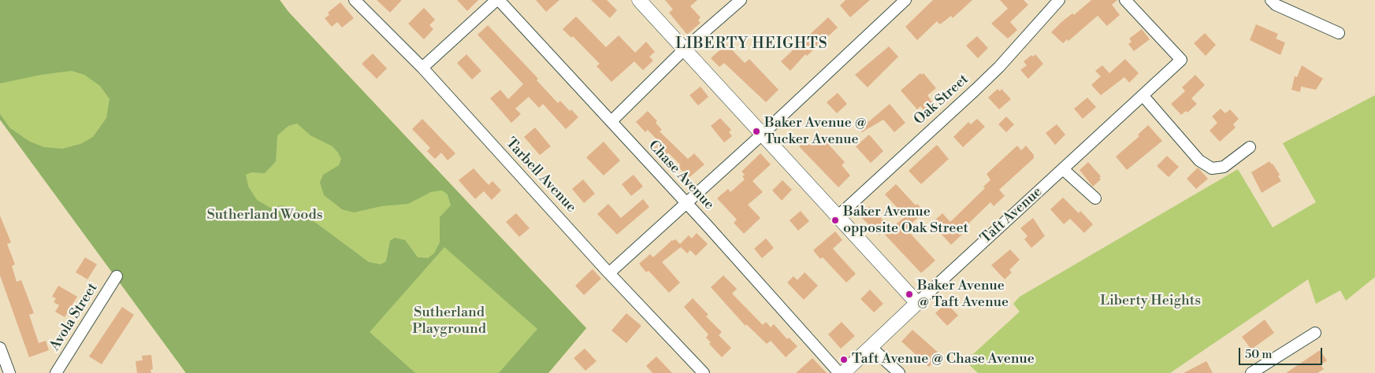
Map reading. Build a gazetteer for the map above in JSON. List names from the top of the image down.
{
  "streets": {
    "street": [
      "Oak Street",
      "Tarbell Avenue",
      "Chase Avenue",
      "Taft Avenue",
      "Avola Street"
    ]
  },
  "districts": ["LIBERTY HEIGHTS"],
  "parks": ["Sutherland Woods", "Liberty Heights", "Sutherland Playground"],
  "places": [
    "Baker Avenue @ Tucker Avenue",
    "Baker Avenue opposite Oak Street",
    "Baker Avenue @ Taft Avenue",
    "Taft Avenue @ Chase Avenue"
  ],
  "scale_bar": "50 m"
}
